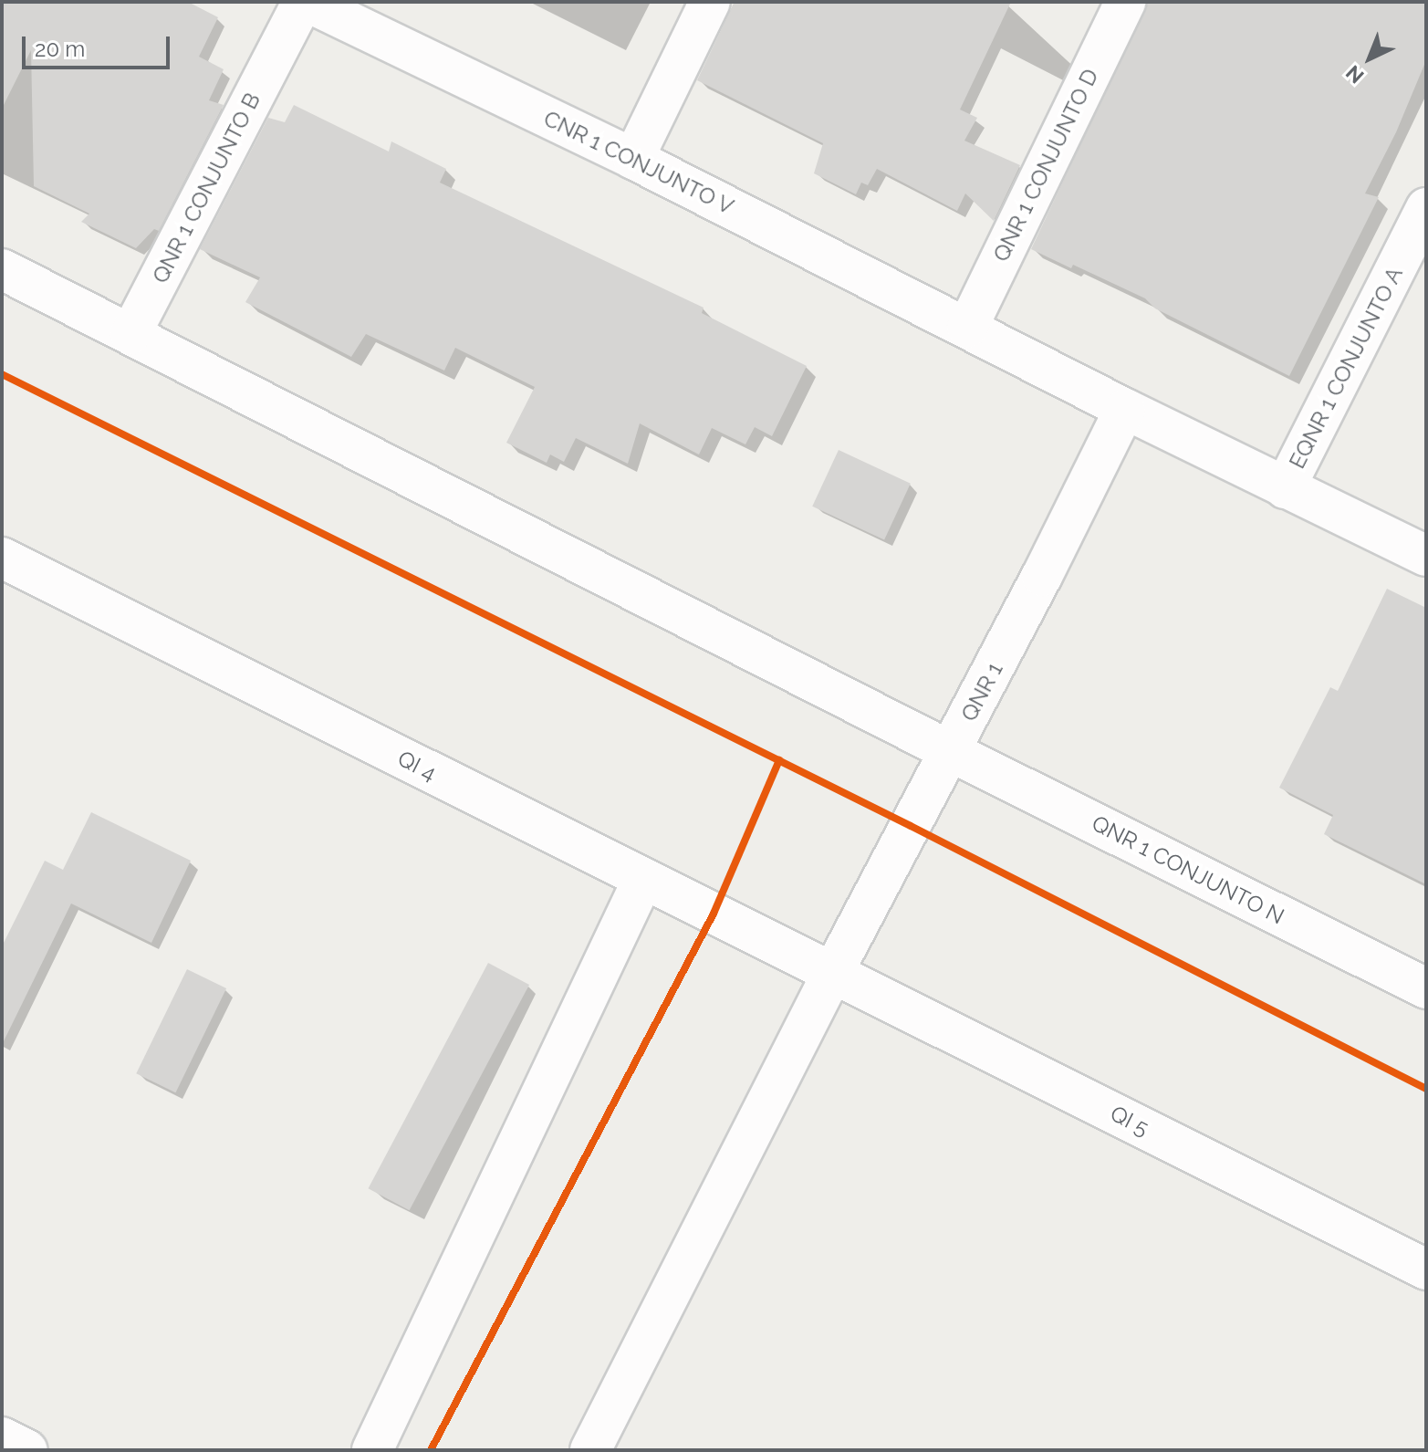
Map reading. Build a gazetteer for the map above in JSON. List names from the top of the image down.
{
  "streets": {
    "street": [
      "CNR 1 CONJUNTO V",
      "QNR 1 CONJUNTO D",
      "QNR 1 CONJUNTO B",
      "EQNR 1 CONJUNTO A",
      "QNR 1",
      "QI 4",
      "QNR 1 CONJUNTO N",
      "QI 5"
    ]
  },
  "crossings": [
    ["CNR 1 CONJUNTO V", "QNR 1 CONJUNTO D"],
    ["CNR 1 CONJUNTO V", "QNR 1 CONJUNTO B"],
    ["QNR 1 CONJUNTO B", "QNR 1 CONJUNTO N"],
    ["QNR 1", "QI 4"],
    ["QNR 1", "QNR 1 CONJUNTO N"],
    ["QNR 1", "QI 5"],
    ["QI 4", "QI 5"]
  ],
  "scale_bar": "20 m",
  "north": "bottom left"
}
